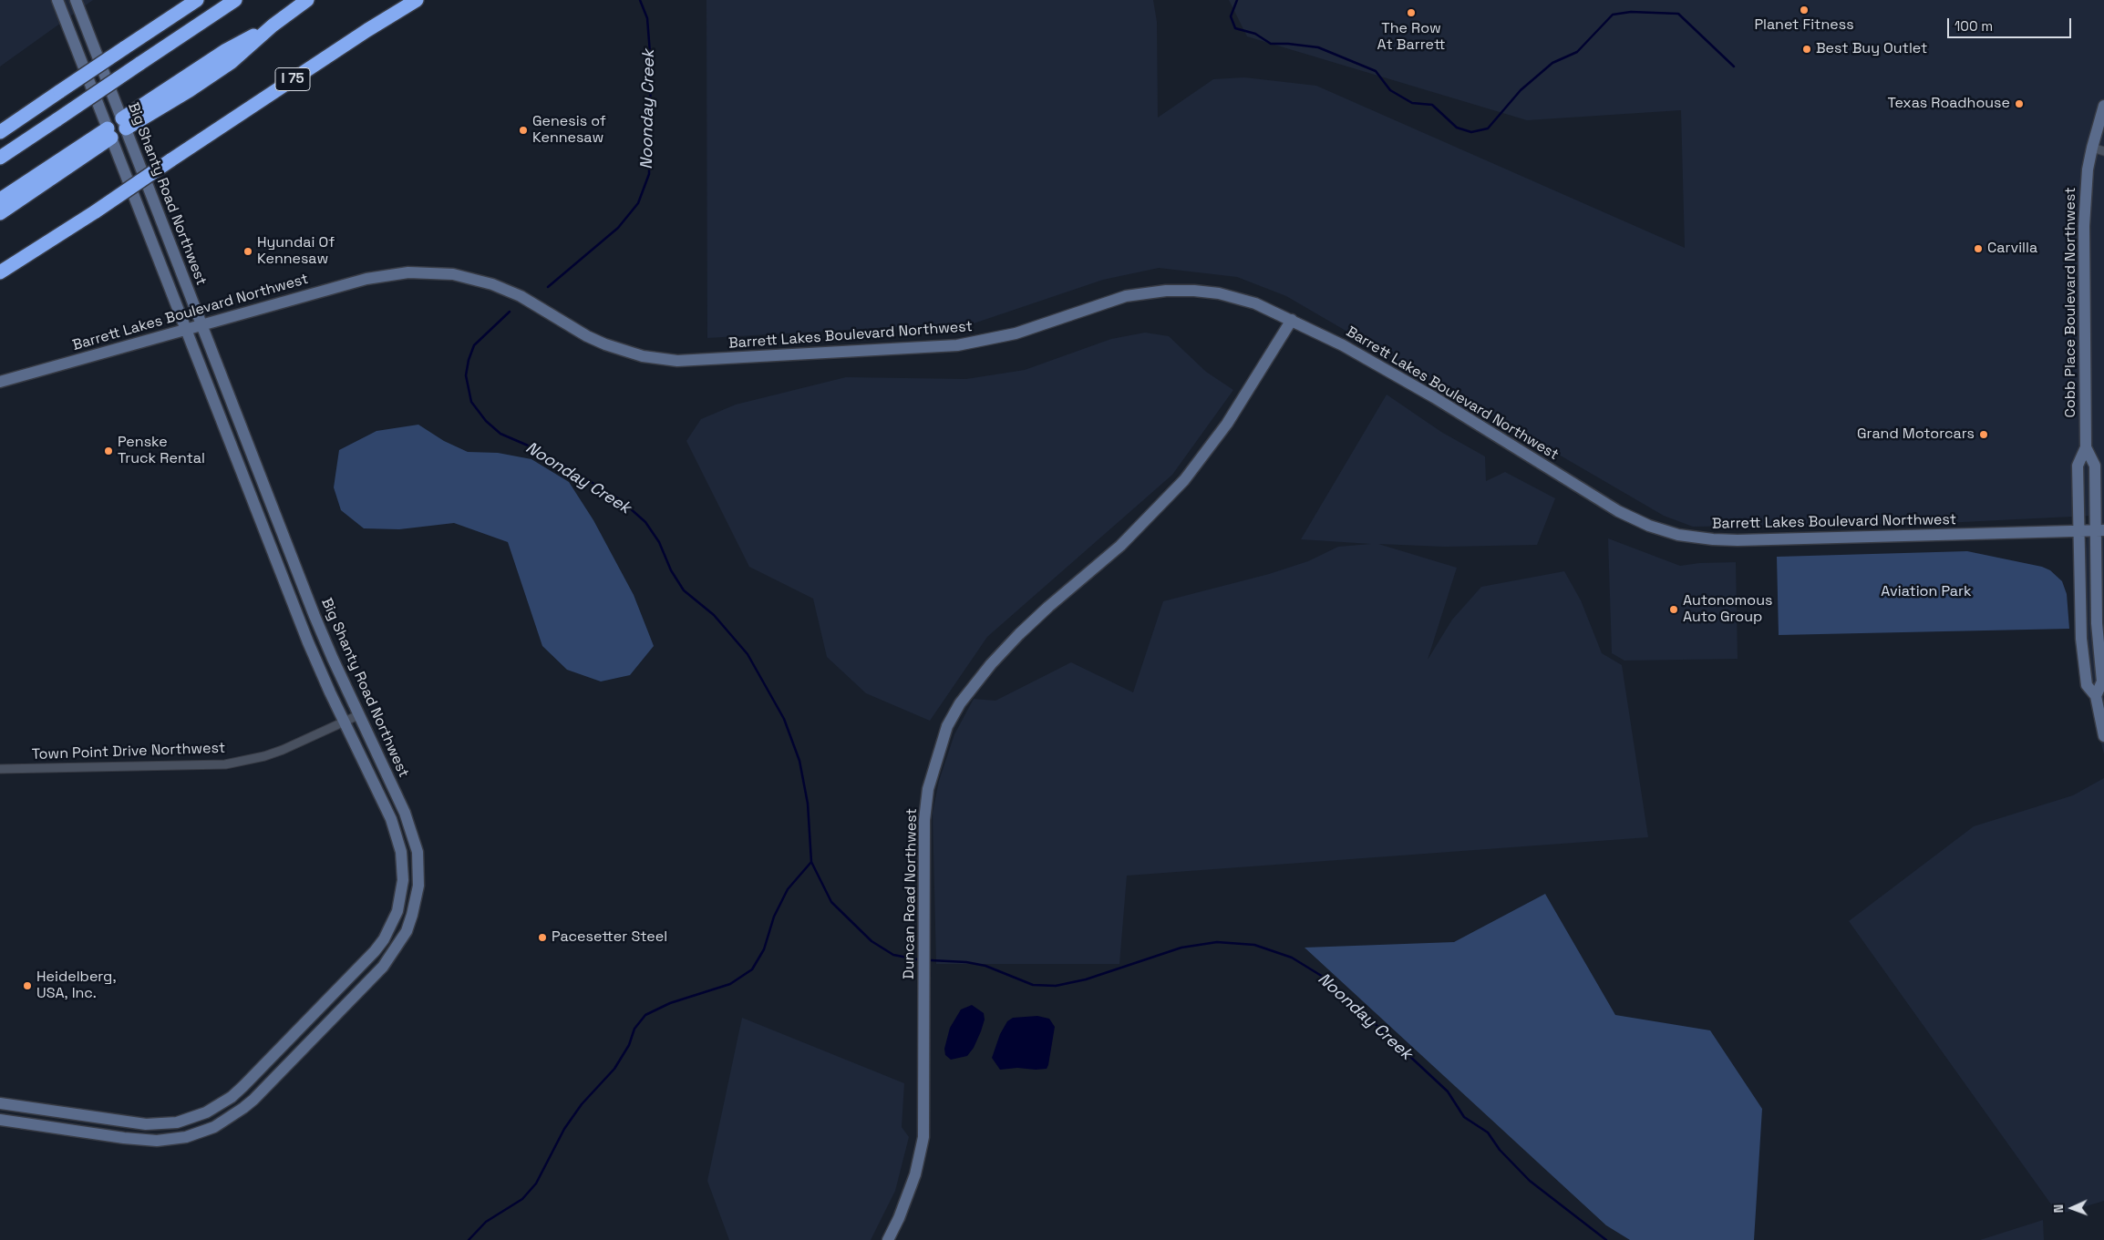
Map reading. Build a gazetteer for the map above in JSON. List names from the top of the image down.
{
  "streets": {
    "highway": ["I 75"],
    "street": [
      "Big Shanty Road Northwest",
      "Cobb Place Boulevard Northwest",
      "Barrett Lakes Boulevard Northwest",
      "Town Point Drive Northwest",
      "Duncan Road Northwest"
    ]
  },
  "crossings": [
    ["Big Shanty Road Northwest", "Barrett Lakes Boulevard Northwest"],
    ["Big Shanty Road Northwest", "Town Point Drive Northwest"],
    ["Cobb Place Boulevard Northwest", "Barrett Lakes Boulevard Northwest"],
    ["Barrett Lakes Boulevard Northwest", "Duncan Road Northwest"]
  ],
  "water": ["Noonday Creek"],
  "parks": ["Aviation Park"],
  "places": [
    "Planet Fitness",
    "The Row At Barrett",
    "Best Buy Outlet",
    "Texas Roadhouse",
    "Genesis of Kennesaw",
    "Carvilla",
    "Hyundai Of Kennesaw",
    "Grand Motorcars",
    "Penske Truck Rental",
    "Autonomous Auto Group",
    "Pacesetter Steel",
    "Heidelberg, USA, Inc."
  ],
  "scale_bar": "100 m",
  "north": "left"
}
